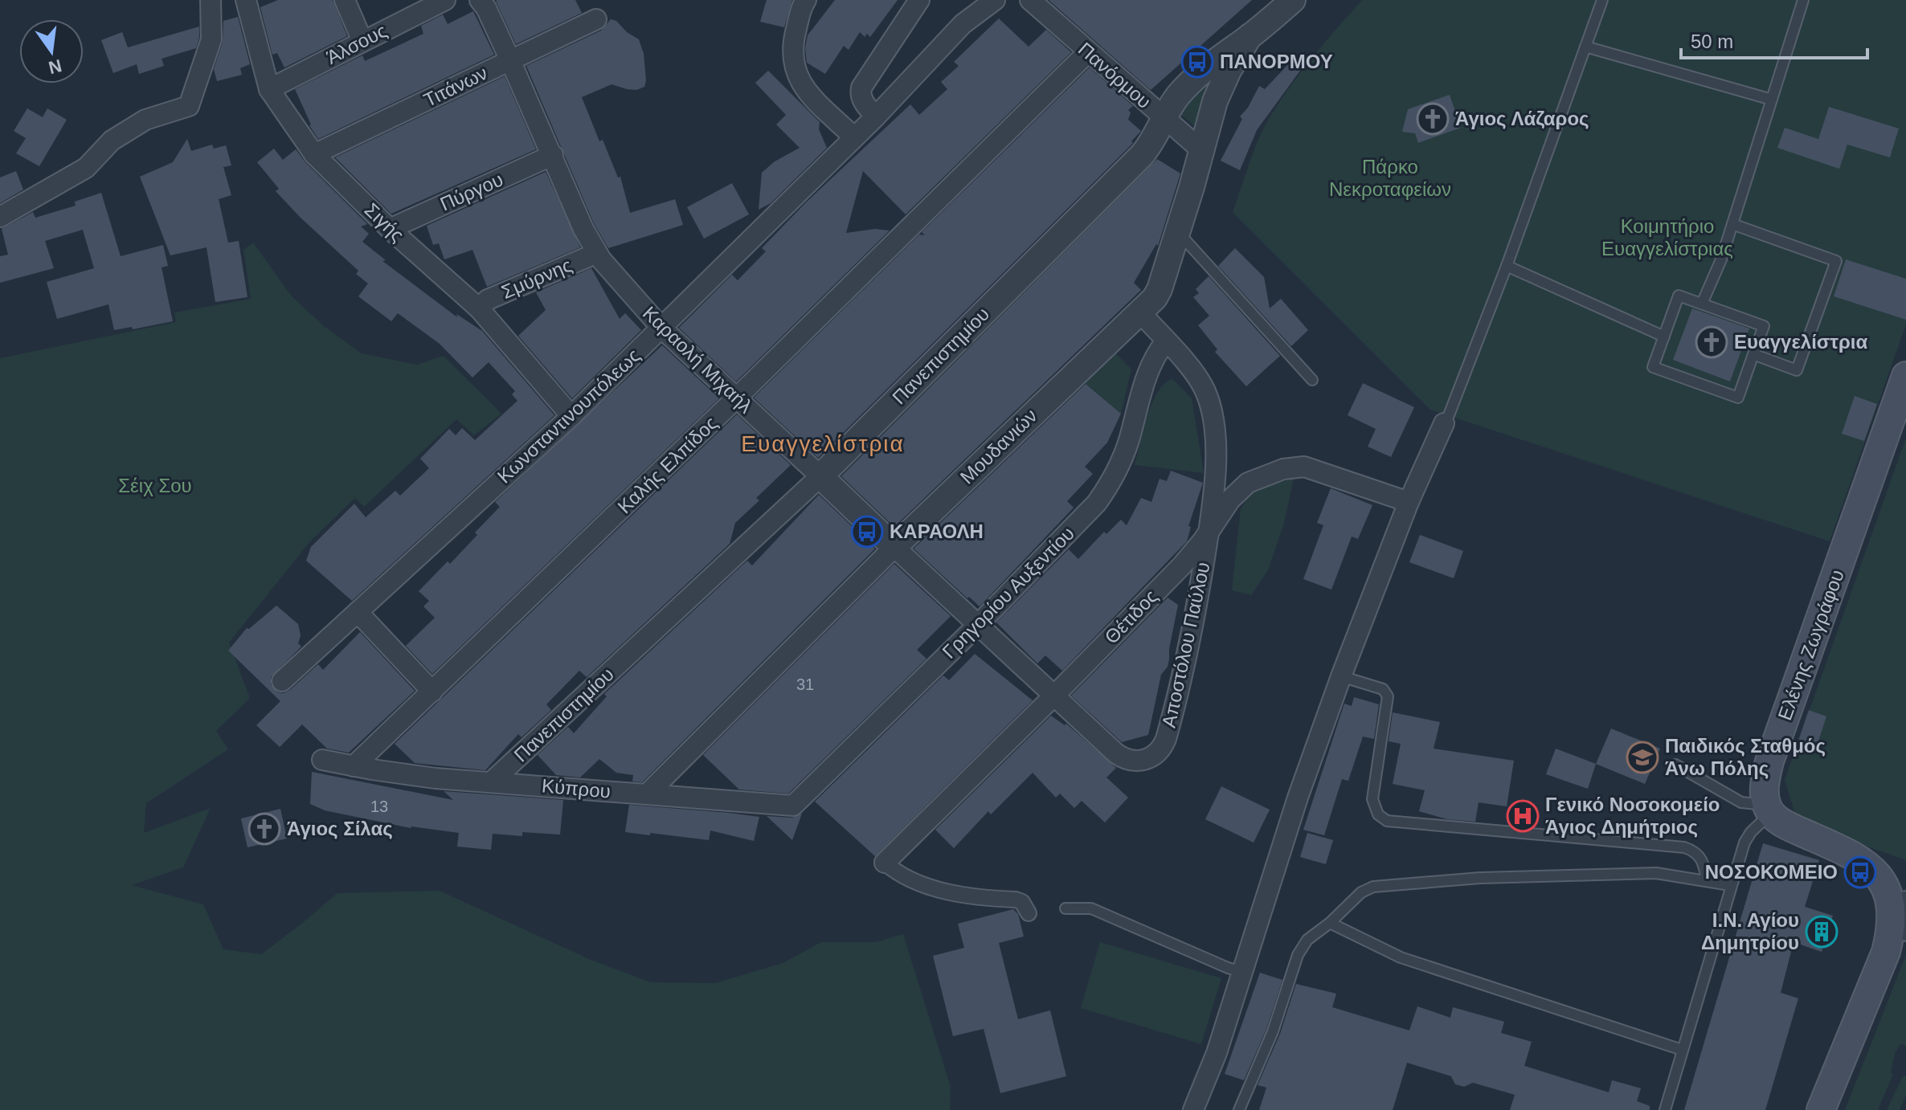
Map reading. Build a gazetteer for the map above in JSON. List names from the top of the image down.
{
  "streets": {
    "main road": ["Ελένης Ζωγράφου"],
    "street": [
      "Άλσους",
      "Πανόρμου",
      "Τιτάνων",
      "Πύργου",
      "Σιγής",
      "Σμύρνης",
      "Πανεπιστημίου",
      "Καραολή Μιχαήλ",
      "Κωνσταντινουπόλεως",
      "Μουδανιών",
      "Καλής Ελπίδος",
      "Γρηγορίου Αυξεντίου",
      "Θέτιδος",
      "Αποστόλου Παύλου",
      "Κύπρου"
    ]
  },
  "crossings": [
    ["Άλσους", "Σιγής"],
    ["Πανόρμου", "Πανεπιστημίου"],
    ["Πανόρμου", "Μουδανιών"],
    ["Πανόρμου", "Καλής Ελπίδος"],
    ["Τιτάνων", "Σιγής"],
    ["Τιτάνων", "Καραολή Μιχαήλ"],
    ["Πύργου", "Σιγής"],
    ["Πύργου", "Καραολή Μιχαήλ"],
    ["Σιγής", "Σμύρνης"],
    ["Σιγής", "Κωνσταντινουπόλεως"],
    ["Σμύρνης", "Καραολή Μιχαήλ"],
    ["Πανεπιστημίου", "Καραολή Μιχαήλ"],
    ["Πανεπιστημίου", "Μουδανιών"],
    ["Πανεπιστημίου", "Κύπρου"],
    ["Καραολή Μιχαήλ", "Κωνσταντινουπόλεως"],
    ["Καραολή Μιχαήλ", "Μουδανιών"],
    ["Καραολή Μιχαήλ", "Καλής Ελπίδος"],
    ["Καραολή Μιχαήλ", "Γρηγορίου Αυξεντίου"],
    ["Καραολή Μιχαήλ", "Θέτιδος"],
    ["Καραολή Μιχαήλ", "Αποστόλου Παύλου"],
    ["Μουδανιών", "Κύπρου"],
    ["Καλής Ελπίδος", "Κύπρου"],
    ["Γρηγορίου Αυξεντίου", "Κύπρου"],
    ["Θέτιδος", "Αποστόλου Παύλου"]
  ],
  "districts": ["Ευαγγελίστρια"],
  "parks": ["Πάρκο Νεκροταφείων", "Κοιμητήριο Ευαγγελίστριας", "Σέιχ Σου"],
  "places": {
    "bus stop": ["ΠΑΝΟΡΜΟΥ", "ΚΑΡΑΟΛΗ", "ΝΟΣΟΚΟΜΕΙΟ"],
    "church": ["Άγιος Λάζαρος", "Ευαγγελίστρια", "Άγιος Σίλας"],
    "school or university": ["Παιδικός Σταθμός Άνω Πόλης"],
    "hospital": ["Γενικό Νοσοκομείο Άγιος Δημήτριος"],
    "building": ["Ι.Ν. Αγίου Δημητρίου"]
  },
  "house_numbers": ["31", "13"],
  "scale_bar": "50 m",
  "north": "bottom"
}
